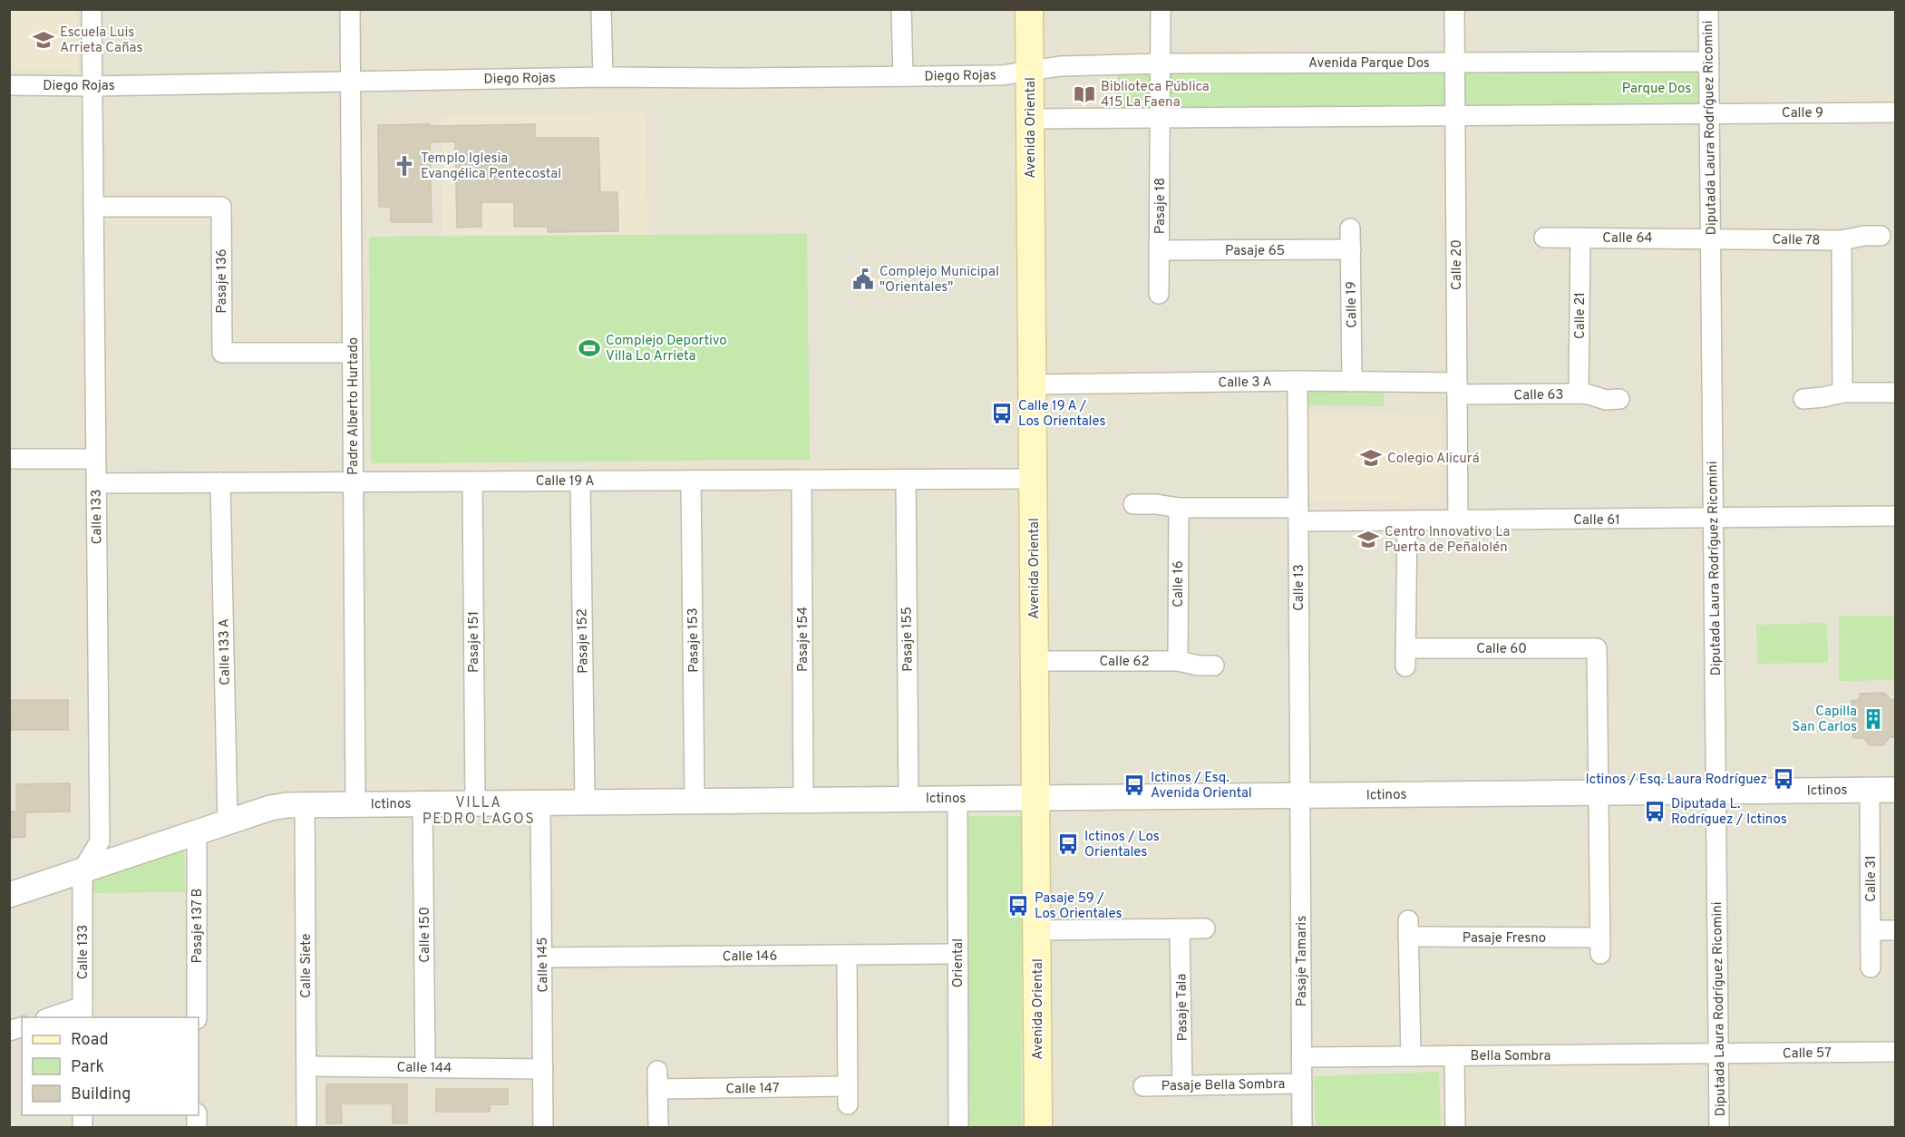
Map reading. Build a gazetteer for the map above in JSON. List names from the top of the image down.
{
  "streets": {
    "main road": ["Avenida Oriental"],
    "street": [
      "Avenida Parque Dos",
      "Diego Rojas",
      "Calle 9",
      "Diputada Laura Rodríguez Ricomini",
      "Pasaje 18",
      "Calle 64",
      "Calle 78",
      "Pasaje 65",
      "Calle 20",
      "Pasaje 136",
      "Calle 19",
      "Calle 21",
      "Calle 3 A",
      "Calle 63",
      "Padre Alberto Hurtado",
      "Calle 19 A",
      "Calle 133",
      "Calle 61",
      "Calle 16",
      "Calle 13",
      "Pasaje 154",
      "Pasaje 155",
      "Pasaje 153",
      "Pasaje 152",
      "Pasaje 151",
      "Calle 60",
      "Calle 133 A",
      "Calle 62",
      "Ictinos",
      "Calle 31",
      "Pasaje 137 B",
      "Calle 150",
      "Pasaje Fresno",
      "Calle 146",
      "Pasaje Tamaris",
      "Oriental",
      "Calle 145",
      "Calle Siete",
      "Pasaje Tala",
      "Calle 57",
      "Bella Sombra",
      "Calle 144",
      "Pasaje Bella Sombra",
      "Calle 147"
    ]
  },
  "crossings": [
    ["Avenida Parque Dos", "Diego Rojas"],
    ["Avenida Parque Dos", "Avenida Oriental"],
    ["Avenida Parque Dos", "Diputada Laura Rodríguez Ricomini"],
    ["Avenida Parque Dos", "Pasaje 18"],
    ["Avenida Parque Dos", "Calle 20"],
    ["Diego Rojas", "Avenida Oriental"],
    ["Diego Rojas", "Padre Alberto Hurtado"],
    ["Diego Rojas", "Calle 133"],
    ["Calle 9", "Diputada Laura Rodríguez Ricomini"],
    ["Avenida Oriental", "Calle 3 A"],
    ["Avenida Oriental", "Calle 19 A"],
    ["Avenida Oriental", "Calle 62"],
    ["Avenida Oriental", "Ictinos"],
    ["Diputada Laura Rodríguez Ricomini", "Calle 64"],
    ["Diputada Laura Rodríguez Ricomini", "Calle 78"],
    ["Diputada Laura Rodríguez Ricomini", "Calle 61"],
    ["Diputada Laura Rodríguez Ricomini", "Ictinos"],
    ["Diputada Laura Rodríguez Ricomini", "Calle 57"],
    ["Diputada Laura Rodríguez Ricomini", "Bella Sombra"],
    ["Pasaje 18", "Pasaje 65"],
    ["Calle 64", "Calle 78"],
    ["Calle 64", "Calle 21"],
    ["Pasaje 65", "Calle 19"],
    ["Calle 20", "Calle 3 A"],
    ["Calle 20", "Calle 63"],
    ["Calle 20", "Calle 61"],
    ["Pasaje 136", "Padre Alberto Hurtado"],
    ["Pasaje 136", "Calle 133"],
    ["Calle 19", "Calle 3 A"],
    ["Calle 21", "Calle 63"],
    ["Calle 3 A", "Calle 63"],
    ["Calle 3 A", "Calle 13"],
    ["Padre Alberto Hurtado", "Calle 19 A"],
    ["Padre Alberto Hurtado", "Ictinos"],
    ["Calle 19 A", "Calle 133"],
    ["Calle 19 A", "Pasaje 154"],
    ["Calle 19 A", "Pasaje 155"],
    ["Calle 19 A", "Pasaje 153"],
    ["Calle 19 A", "Pasaje 152"],
    ["Calle 19 A", "Pasaje 151"],
    ["Calle 19 A", "Calle 133 A"],
    ["Calle 133", "Ictinos"],
    ["Calle 61", "Calle 16"],
    ["Calle 61", "Calle 13"],
    ["Calle 61", "Calle 60"],
    ["Calle 16", "Calle 62"],
    ["Calle 13", "Ictinos"],
    ["Calle 13", "Pasaje Tamaris"],
    ["Pasaje 154", "Ictinos"],
    ["Pasaje 155", "Ictinos"],
    ["Pasaje 153", "Ictinos"],
    ["Pasaje 152", "Ictinos"],
    ["Pasaje 151", "Ictinos"],
    ["Calle 60", "Pasaje Fresno"],
    ["Calle 133 A", "Ictinos"],
    ["Ictinos", "Calle 31"],
    ["Ictinos", "Pasaje 137 B"],
    ["Ictinos", "Calle 150"],
    ["Ictinos", "Pasaje Fresno"],
    ["Ictinos", "Pasaje Tamaris"],
    ["Ictinos", "Oriental"],
    ["Ictinos", "Calle 145"],
    ["Ictinos", "Calle Siete"],
    ["Calle 150", "Calle 144"],
    ["Pasaje Fresno", "Bella Sombra"],
    ["Calle 146", "Oriental"],
    ["Calle 146", "Calle 145"],
    ["Calle 146", "Calle 147"],
    ["Pasaje Tamaris", "Bella Sombra"],
    ["Pasaje Tamaris", "Pasaje Bella Sombra"],
    ["Calle 145", "Calle 144"],
    ["Calle Siete", "Calle 144"],
    ["Pasaje Tala", "Pasaje Bella Sombra"],
    ["Calle 57", "Bella Sombra"]
  ],
  "districts": ["VILLA PEDRO LAGOS"],
  "parks": ["Parque Dos"],
  "places": {
    "school or university": ["Escuela Luis Arrieta Cañas", "Colegio Alicurá", "Centro Innovativo La Puerta de Peñalolén"],
    "library": ["Biblioteca Pública 415 La Faena"],
    "church": ["Templo Iglesia Evangélica Pentecostal"],
    "public building": ["Complejo Municipal \"Orientales\""],
    "sports": ["Complejo Deportivo Villa Lo Arrieta"],
    "bus stop": [
      "Calle 19 A / Los Orientales",
      "Ictinos / Esq. Laura Rodríguez",
      "Ictinos / Esq. Avenida Oriental",
      "Diputada L. Rodríguez / Ictinos",
      "Ictinos / Los Orientales",
      "Pasaje 59 / Los Orientales"
    ],
    "building": ["Capilla San Carlos"]
  },
  "legend": ["Road", "Park", "Building"]
}
